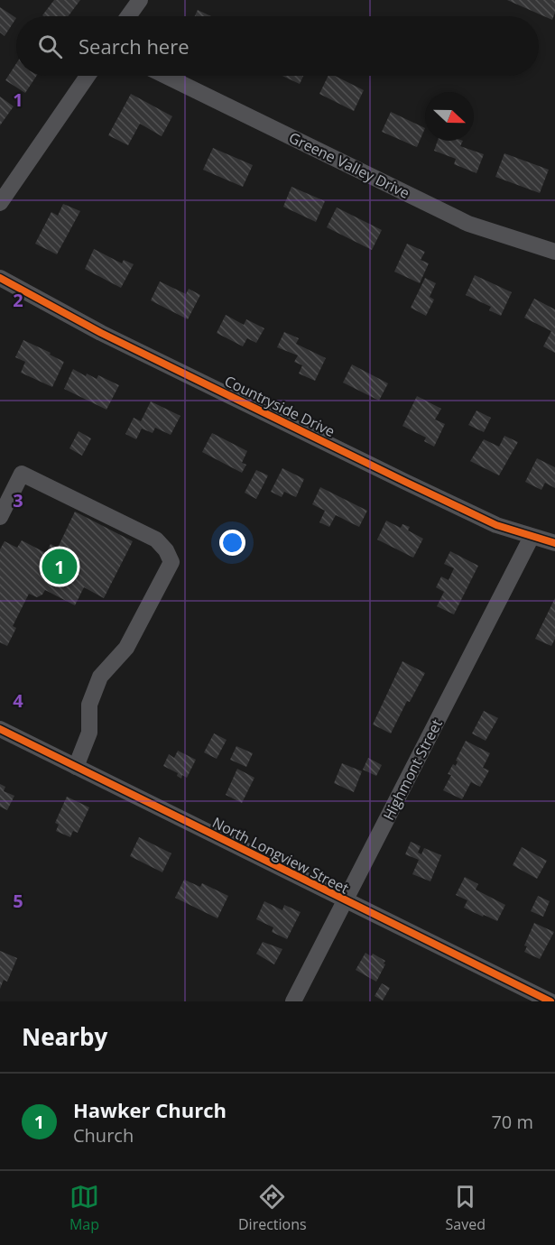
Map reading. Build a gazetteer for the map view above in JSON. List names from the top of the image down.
{
  "streets": {
    "street": [
      "Greene Valley Drive",
      "Countryside Drive",
      "Highmont Street",
      "North Longview Street"
    ]
  },
  "crossings": [
    ["Countryside Drive", "Highmont Street"],
    ["Highmont Street", "North Longview Street"]
  ],
  "north": "right",
  "page": {
    "search": "Search here",
    "pins": "1",
    "heading": "Nearby",
    "list": [
      {
        "mark": "1",
        "name": "Hawker Church",
        "note": "Church",
        "value": "70 m"
      }
    ],
    "nav": ["Map", "Directions", "Saved"]
  },
  "grid": {
    "rows": [
      "1",
      "2",
      "3",
      "4",
      "5"
    ]
  }
}
